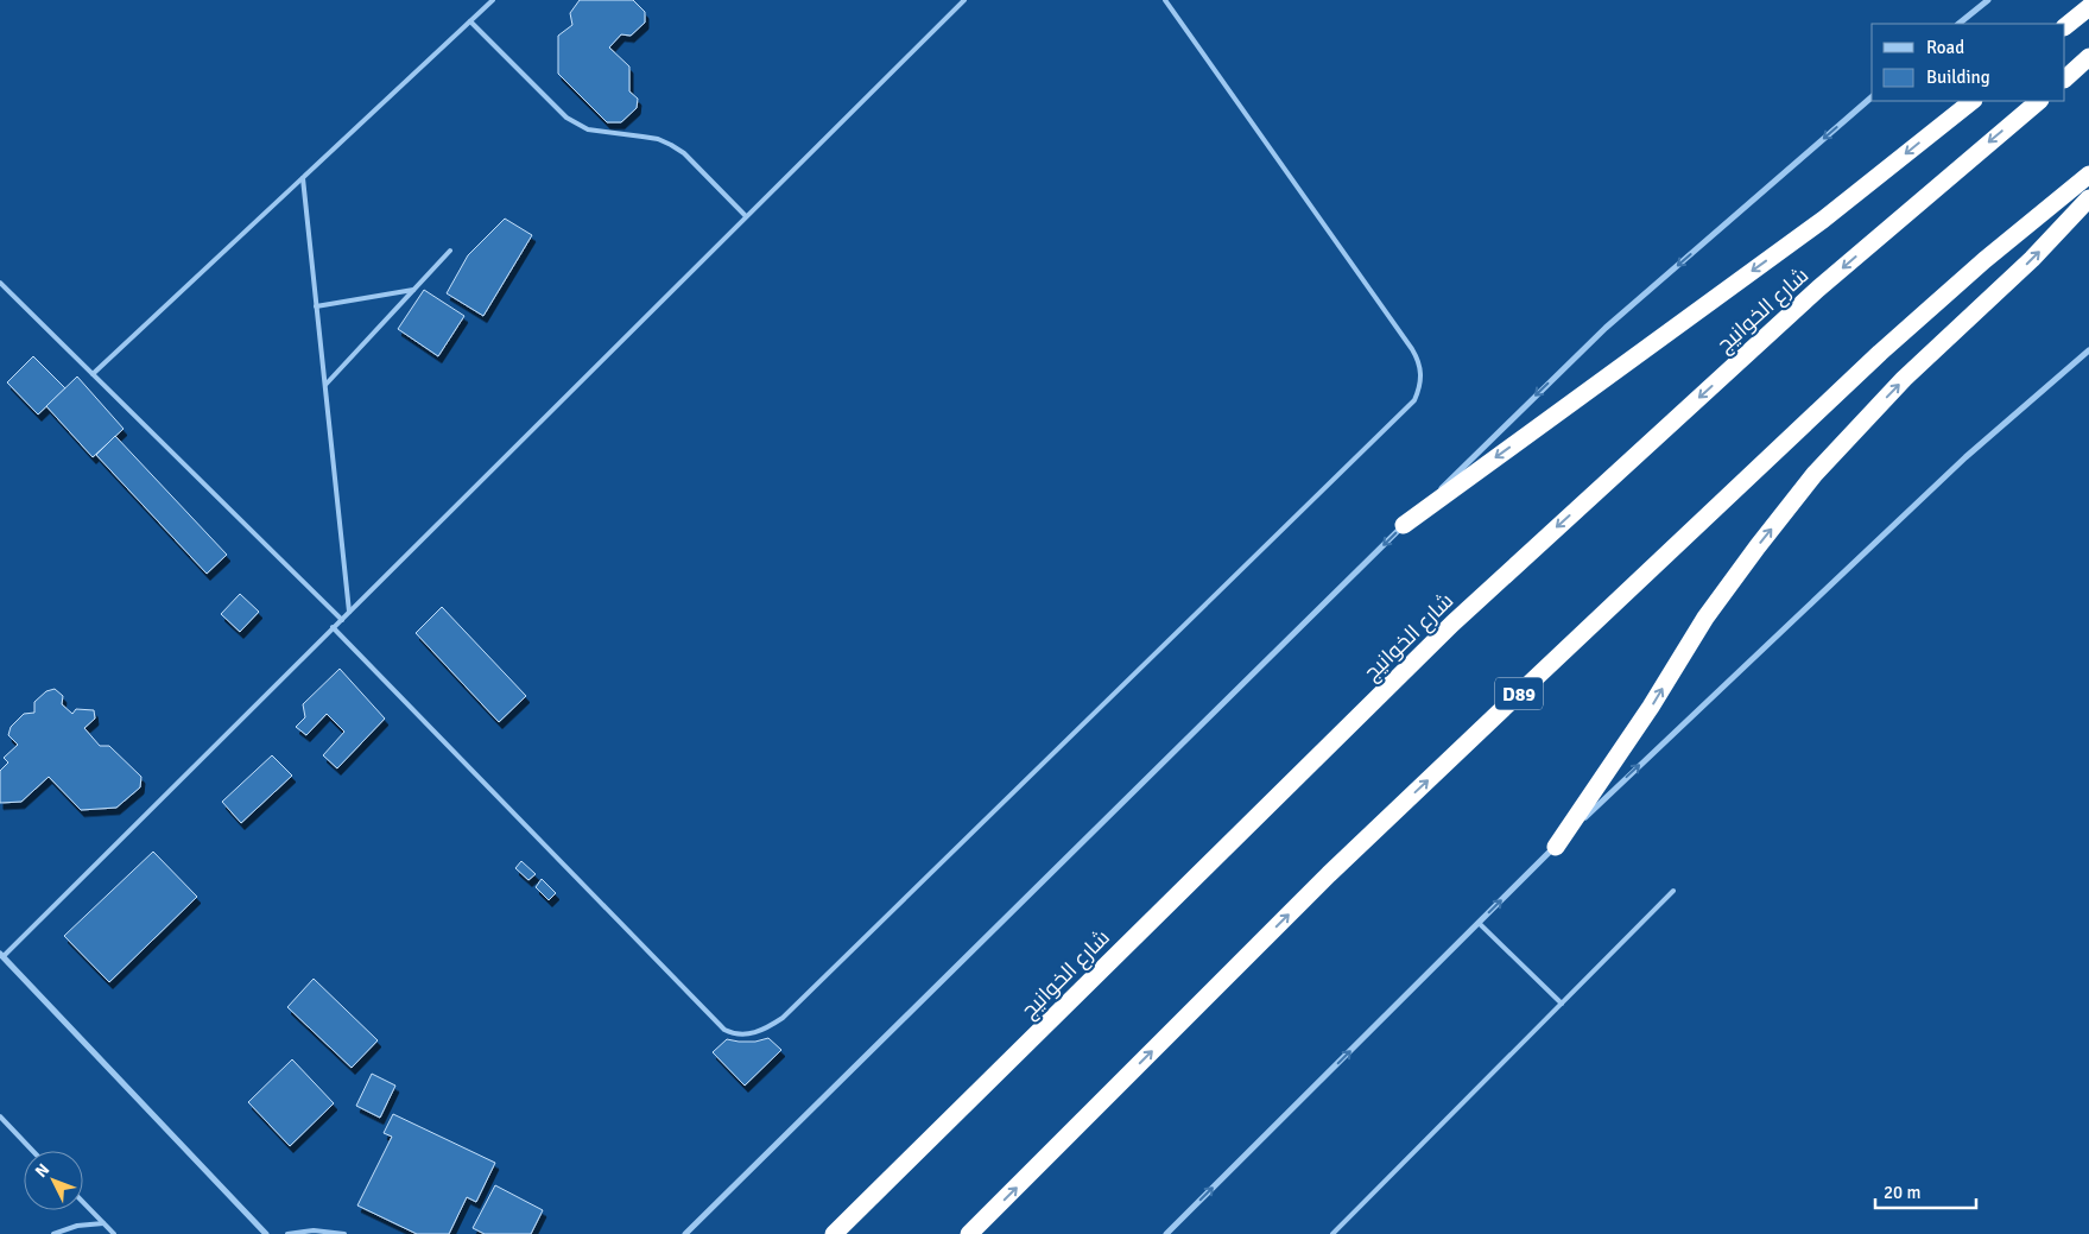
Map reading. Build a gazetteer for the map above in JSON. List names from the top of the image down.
{
  "streets": {
    "highway": ["شارع الخوانيج", "D89"]
  },
  "legend": ["Road", "Building"],
  "scale_bar": "20 m",
  "north": "top left"
}
